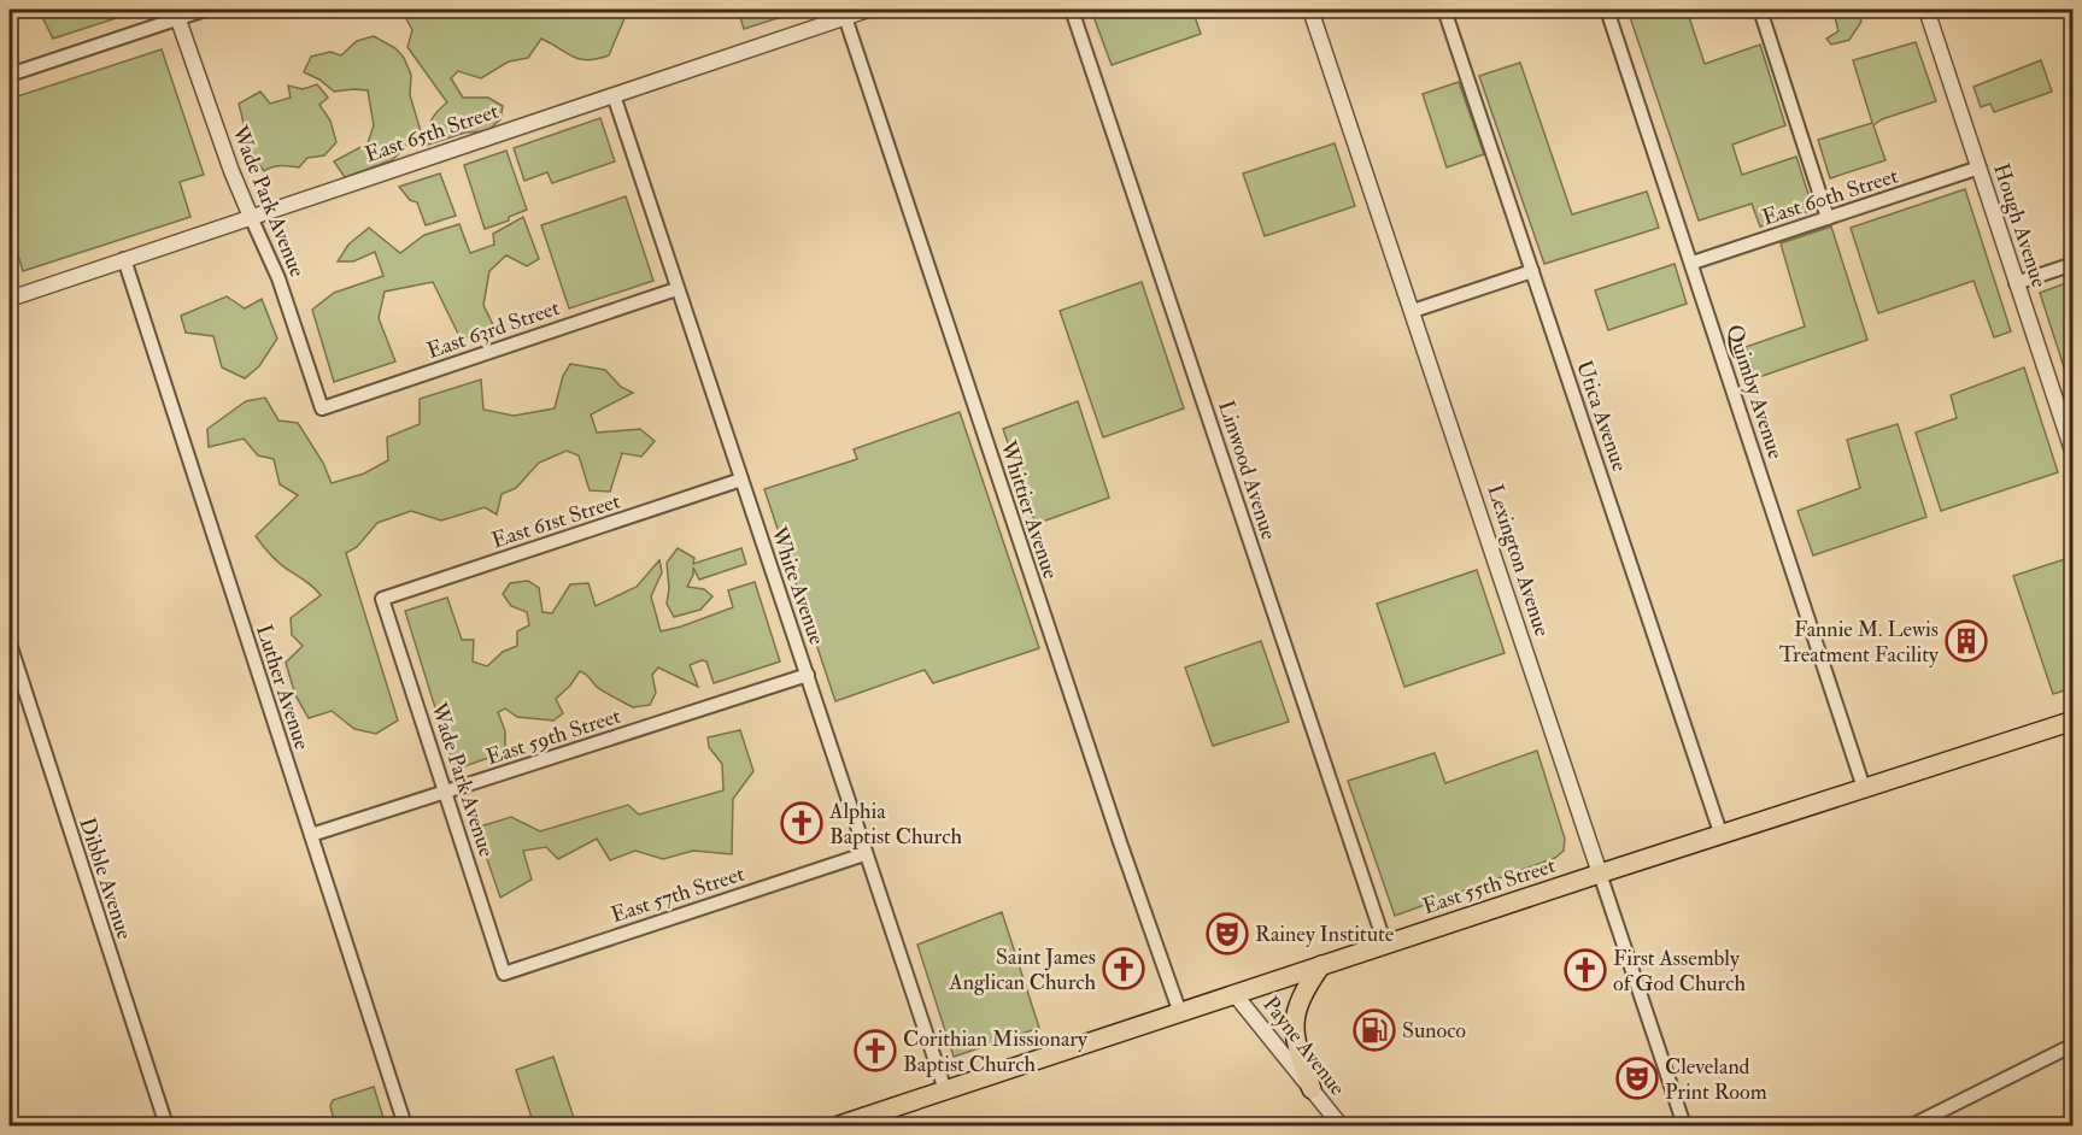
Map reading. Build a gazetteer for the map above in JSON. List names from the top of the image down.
{
  "streets": {
    "main road": ["East 55th Street"],
    "street": [
      "East 65th Street",
      "East 60th Street",
      "Wade Park Avenue",
      "Hough Avenue",
      "East 63rd Street",
      "Quimby Avenue",
      "Utica Avenue",
      "Linwood Avenue",
      "Whittier Avenue",
      "East 61st Street",
      "Lexington Avenue",
      "White Avenue",
      "Luther Avenue",
      "East 59th Street",
      "Dibble Avenue",
      "East 57th Street",
      "Payne Avenue"
    ]
  },
  "crossings": [
    ["East 65th Street", "Wade Park Avenue"],
    ["East 65th Street", "Whittier Avenue"],
    ["East 65th Street", "White Avenue"],
    ["East 65th Street", "Luther Avenue"],
    ["East 60th Street", "Hough Avenue"],
    ["East 60th Street", "Quimby Avenue"],
    ["Wade Park Avenue", "East 63rd Street"],
    ["Wade Park Avenue", "East 61st Street"],
    ["Wade Park Avenue", "East 59th Street"],
    ["Wade Park Avenue", "East 57th Street"],
    ["East 63rd Street", "White Avenue"],
    ["Quimby Avenue", "East 55th Street"],
    ["Utica Avenue", "East 55th Street"],
    ["Linwood Avenue", "East 55th Street"],
    ["Whittier Avenue", "East 55th Street"],
    ["East 61st Street", "White Avenue"],
    ["Lexington Avenue", "East 55th Street"],
    ["White Avenue", "East 59th Street"],
    ["White Avenue", "East 55th Street"],
    ["White Avenue", "East 57th Street"],
    ["Luther Avenue", "East 59th Street"],
    ["East 55th Street", "Payne Avenue"]
  ],
  "places": {
    "building": ["Fannie M. Lewis Treatment Facility"],
    "church": [
      "Alphia Baptist Church",
      "Saint James Anglican Church",
      "First Assembly of God Church",
      "Corithian Missionary Baptist Church"
    ],
    "theatre": ["Rainey Institute", "Cleveland Print Room"],
    "fuel station": ["Sunoco"]
  }
}
